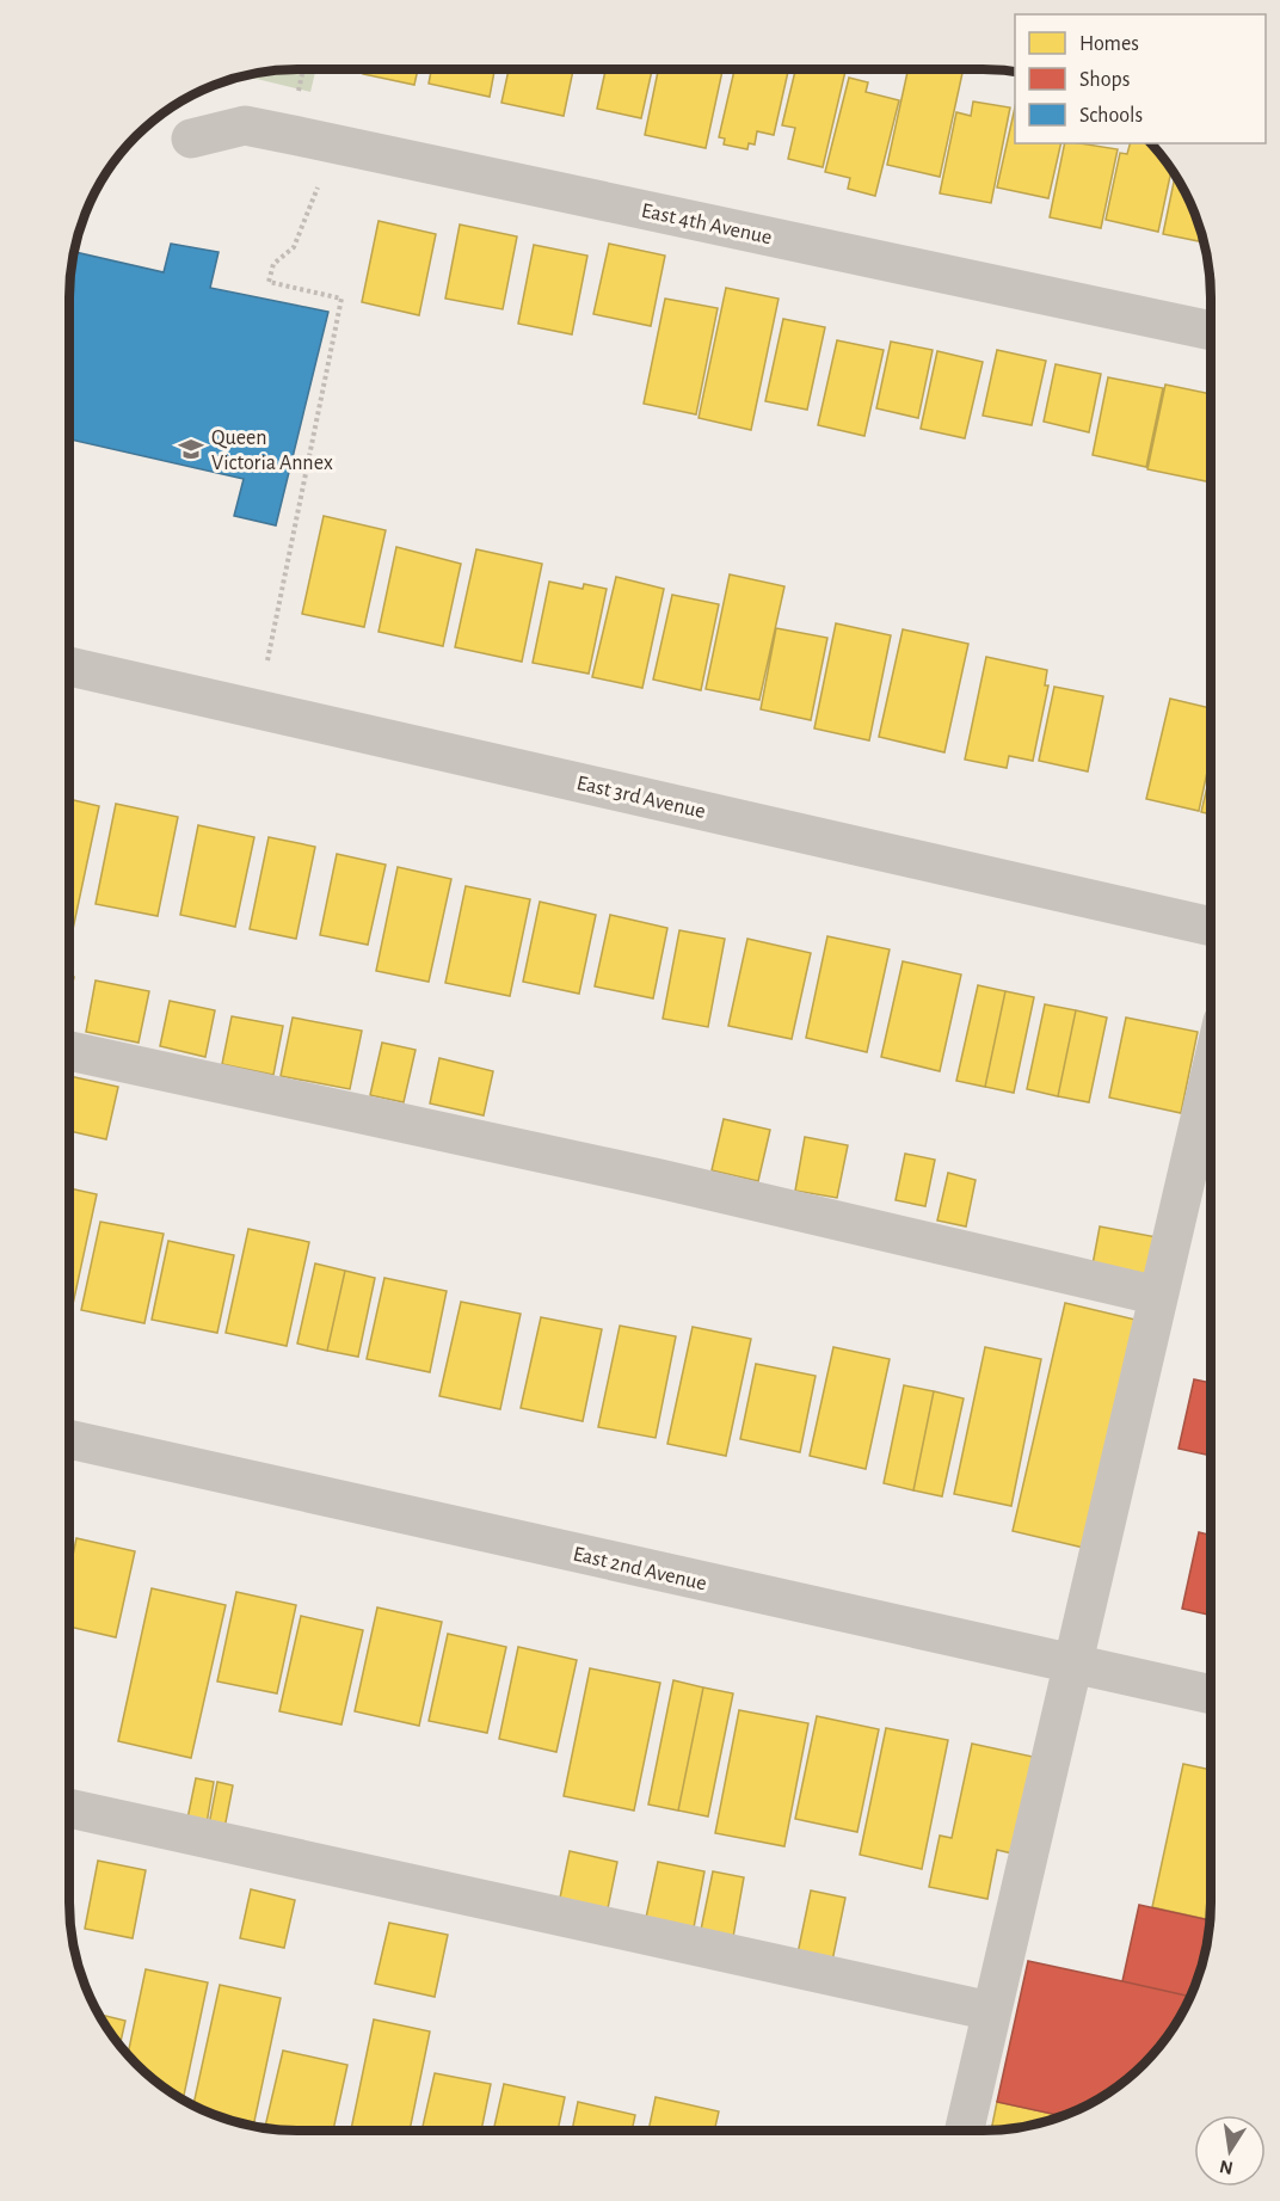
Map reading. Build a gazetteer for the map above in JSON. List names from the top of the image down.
{
  "streets": {
    "street": ["East 4th Avenue", "East 3rd Avenue", "East 2nd Avenue"]
  },
  "places": {
    "school or university": ["Queen Victoria Annex"]
  },
  "legend": ["Homes", "Shops", "Schools"],
  "north": "bottom"
}
